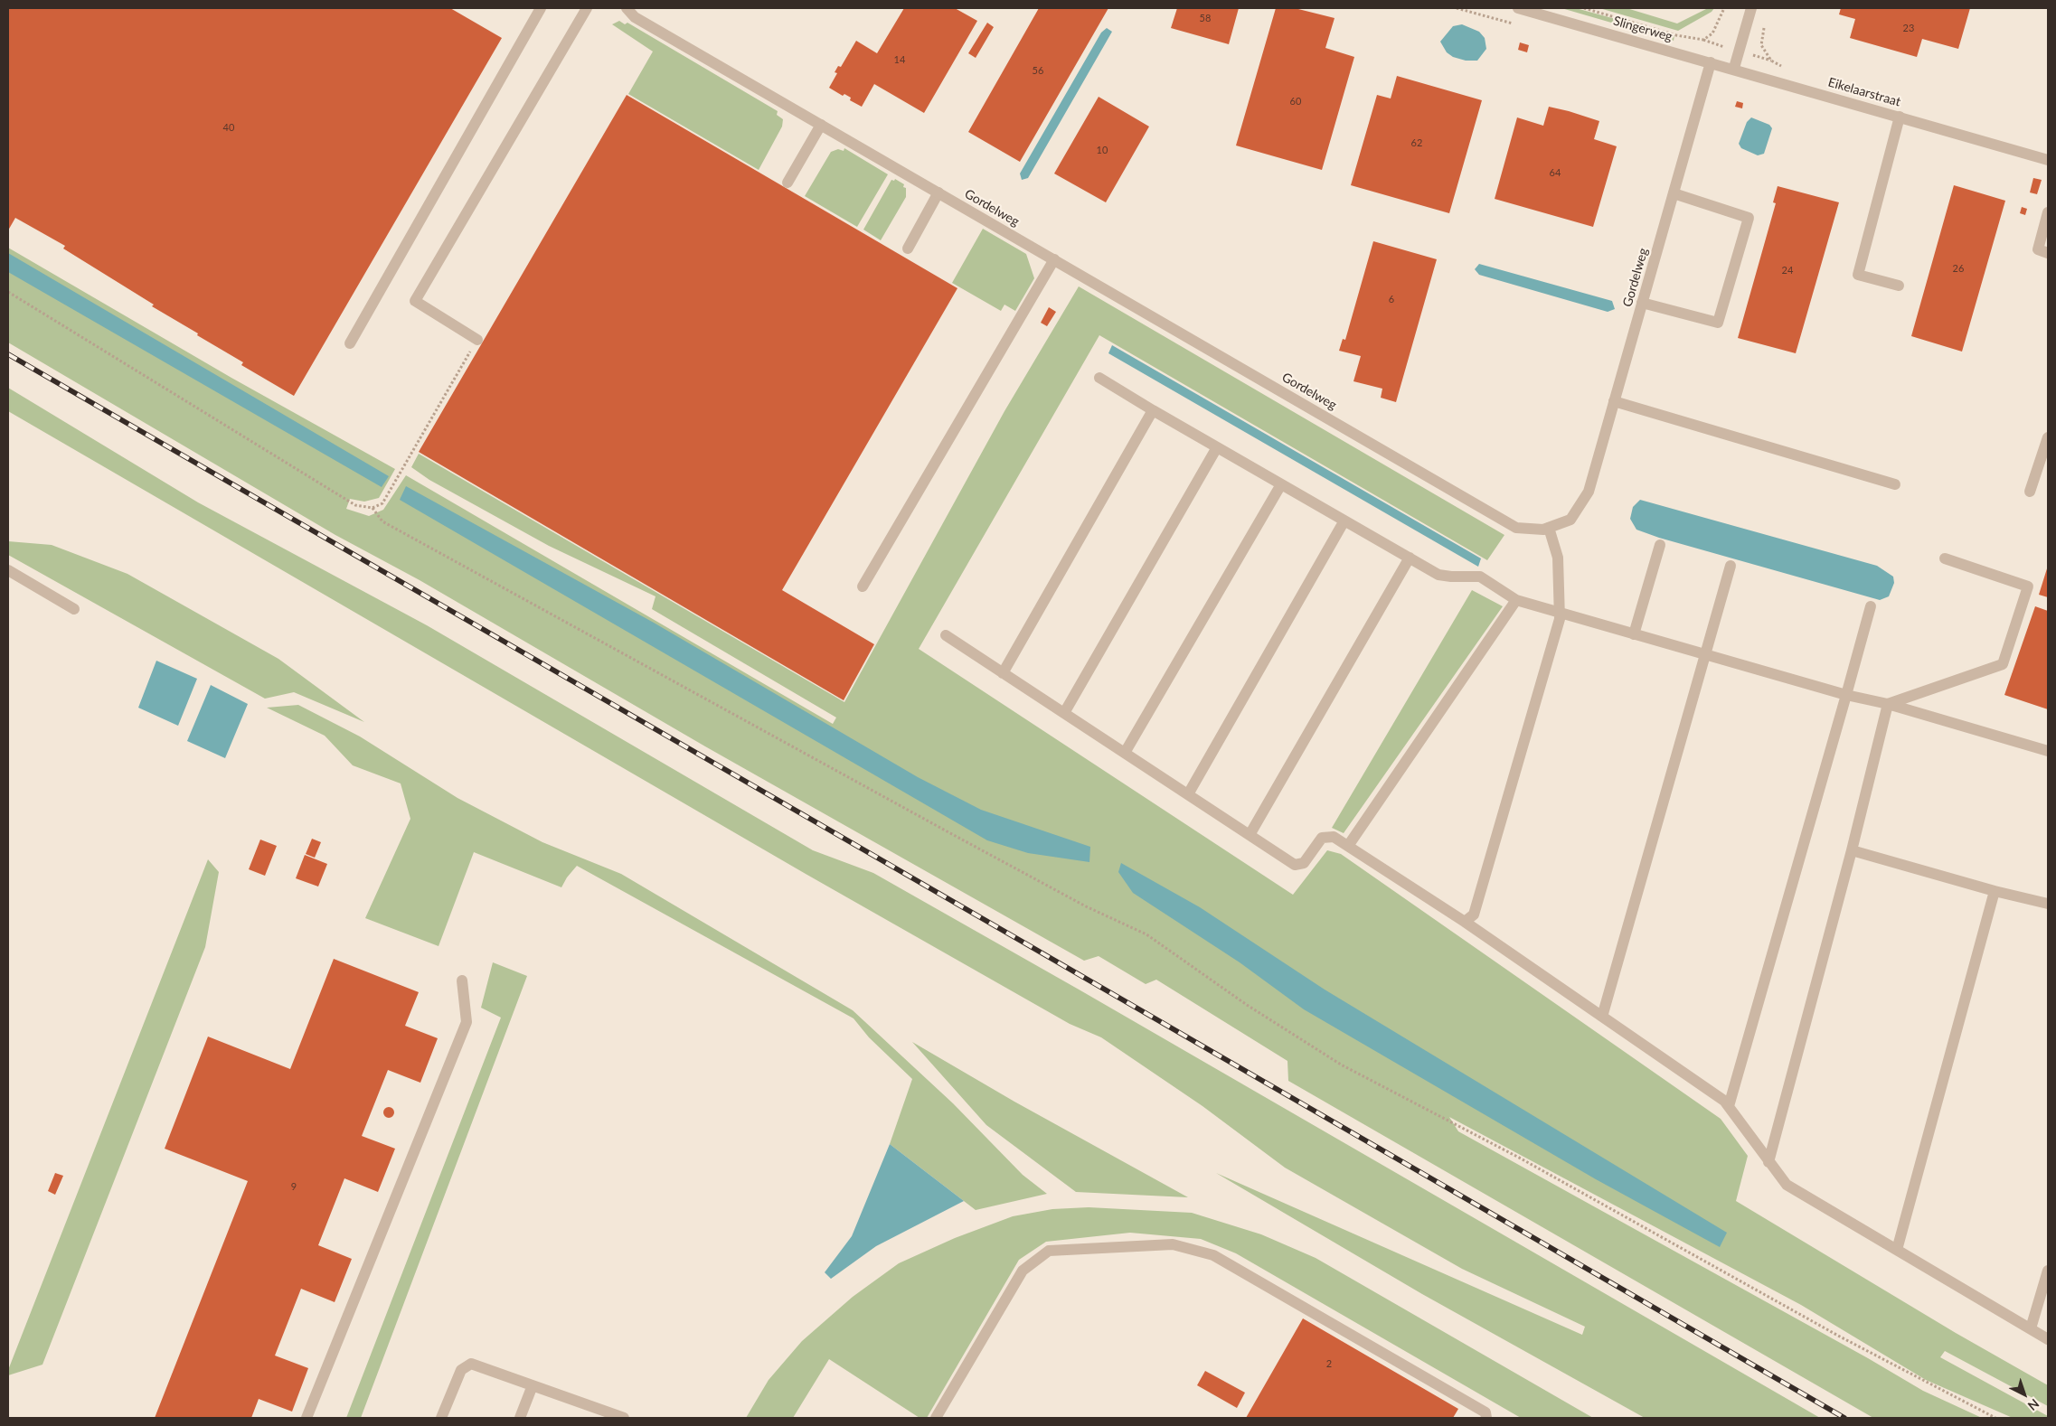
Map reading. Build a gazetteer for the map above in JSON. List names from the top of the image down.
{
  "streets": {
    "street": ["Slingerweg", "Eikelaarstraat", "Gordelweg"]
  },
  "crossings": [
    ["Slingerweg", "Eikelaarstraat"],
    ["Slingerweg", "Gordelweg"]
  ],
  "house_numbers": [
    "58",
    "23",
    "14",
    "56",
    "60",
    "40",
    "62",
    "10",
    "64",
    "26",
    "24",
    "6",
    "9",
    "2"
  ],
  "north": "bottom right"
}
